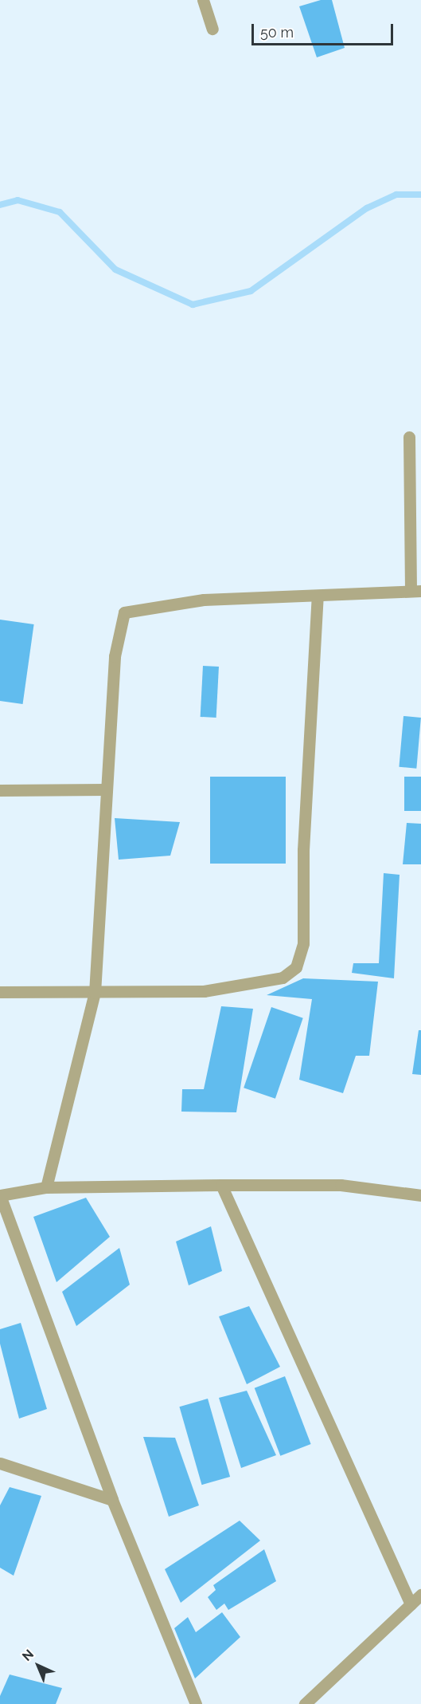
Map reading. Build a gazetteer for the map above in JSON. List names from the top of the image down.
{
  "scale_bar": "50 m",
  "north": "top left"
}
